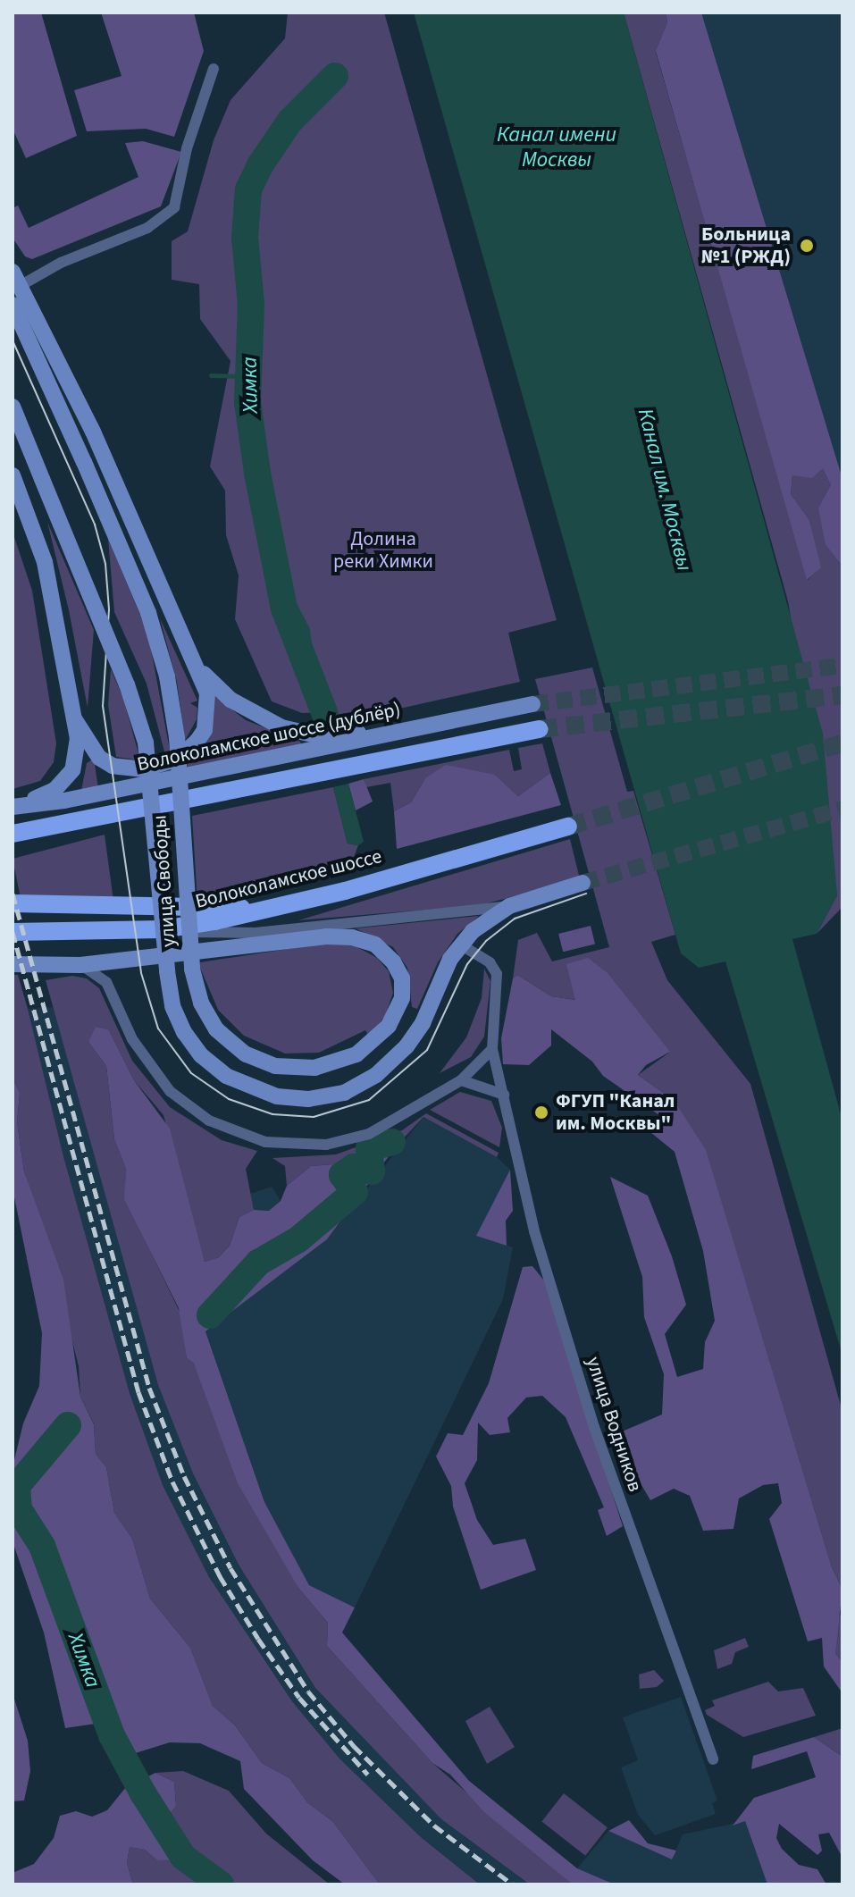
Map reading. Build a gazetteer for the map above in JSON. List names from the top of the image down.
{
  "streets": {
    "main road": ["Волоколамское шоссе (дублёр)", "Волоколамское шоссе", "улица Свободы"],
    "street": ["улица Водников"]
  },
  "crossings": [
    ["улица Свободы", "улица Водников"]
  ],
  "water": ["Канал имени Москвы", "Химка", "Канал им. Москвы"],
  "parks": ["Долина реки Химки"],
  "places": ["Больница №1 (РЖД)", "ФГУП \"Канал им. Москвы\""]
}
